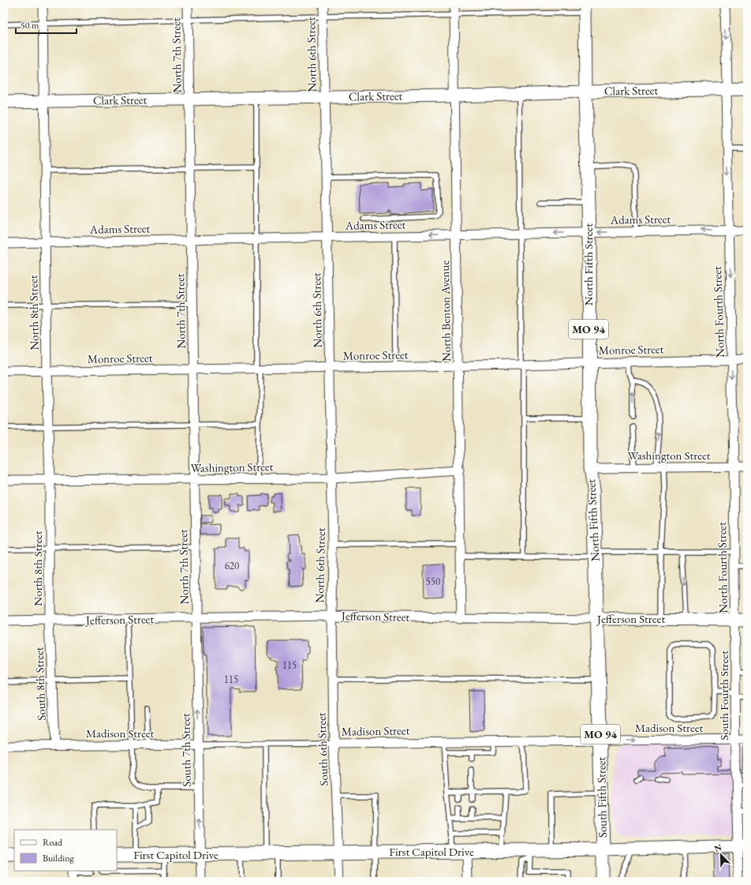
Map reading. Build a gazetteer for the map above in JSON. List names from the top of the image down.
{
  "streets": {
    "main road": [
      "Clark Street",
      "North Fifth Street",
      "MO 94",
      "Jefferson Street",
      "South Fifth Street",
      "First Capitol Drive"
    ],
    "street": [
      "North 6th Street",
      "North 7th Street",
      "Adams Street",
      "North Benton Avenue",
      "North Fourth Street",
      "North 8th Street",
      "Monroe Street",
      "Washington Street",
      "South 8th Street",
      "South Fourth Street",
      "Madison Street",
      "South 6th Street",
      "South 7th Street"
    ]
  },
  "crossings": [
    ["North 6th Street", "Clark Street"],
    ["North 6th Street", "Adams Street"],
    ["North 6th Street", "Monroe Street"],
    ["North 6th Street", "Washington Street"],
    ["North 6th Street", "Jefferson Street"],
    ["North 6th Street", "South 6th Street"],
    ["North 7th Street", "Clark Street"],
    ["North 7th Street", "Adams Street"],
    ["North 7th Street", "Monroe Street"],
    ["North 7th Street", "Washington Street"],
    ["North 7th Street", "Jefferson Street"],
    ["North 7th Street", "South 7th Street"],
    ["Clark Street", "North Fifth Street"],
    ["Clark Street", "North Benton Avenue"],
    ["Clark Street", "North Fourth Street"],
    ["Clark Street", "North 8th Street"],
    ["Adams Street", "North Fifth Street"],
    ["Adams Street", "North Benton Avenue"],
    ["Adams Street", "North Fourth Street"],
    ["Adams Street", "North 8th Street"],
    ["North Fifth Street", "Monroe Street"],
    ["North Fifth Street", "Washington Street"],
    ["North Fifth Street", "Jefferson Street"],
    ["North Fifth Street", "South Fifth Street"],
    ["North Benton Avenue", "Monroe Street"],
    ["North Benton Avenue", "Washington Street"],
    ["North Benton Avenue", "Jefferson Street"],
    ["North Fourth Street", "Monroe Street"],
    ["North Fourth Street", "Washington Street"],
    ["North Fourth Street", "Jefferson Street"],
    ["North Fourth Street", "South Fourth Street"],
    ["North 8th Street", "Monroe Street"],
    ["North 8th Street", "Washington Street"],
    ["North 8th Street", "Jefferson Street"],
    ["North 8th Street", "South 8th Street"],
    ["Jefferson Street", "South 8th Street"],
    ["Jefferson Street", "South Fourth Street"],
    ["Jefferson Street", "South 6th Street"],
    ["Jefferson Street", "South 7th Street"],
    ["Jefferson Street", "South Fifth Street"],
    ["South 8th Street", "Madison Street"],
    ["South Fourth Street", "Madison Street"],
    ["South Fourth Street", "First Capitol Drive"],
    ["Madison Street", "South 6th Street"],
    ["Madison Street", "South 7th Street"],
    ["Madison Street", "South Fifth Street"],
    ["South 6th Street", "First Capitol Drive"],
    ["South 7th Street", "First Capitol Drive"],
    ["South Fifth Street", "First Capitol Drive"]
  ],
  "one_way": ["Adams Street", "North Fourth Street", "South 7th Street"],
  "house_numbers": [
    "620",
    "550",
    "115",
    "115"
  ],
  "legend": ["Road", "Building"],
  "scale_bar": "50 m",
  "north": "top left"
}
